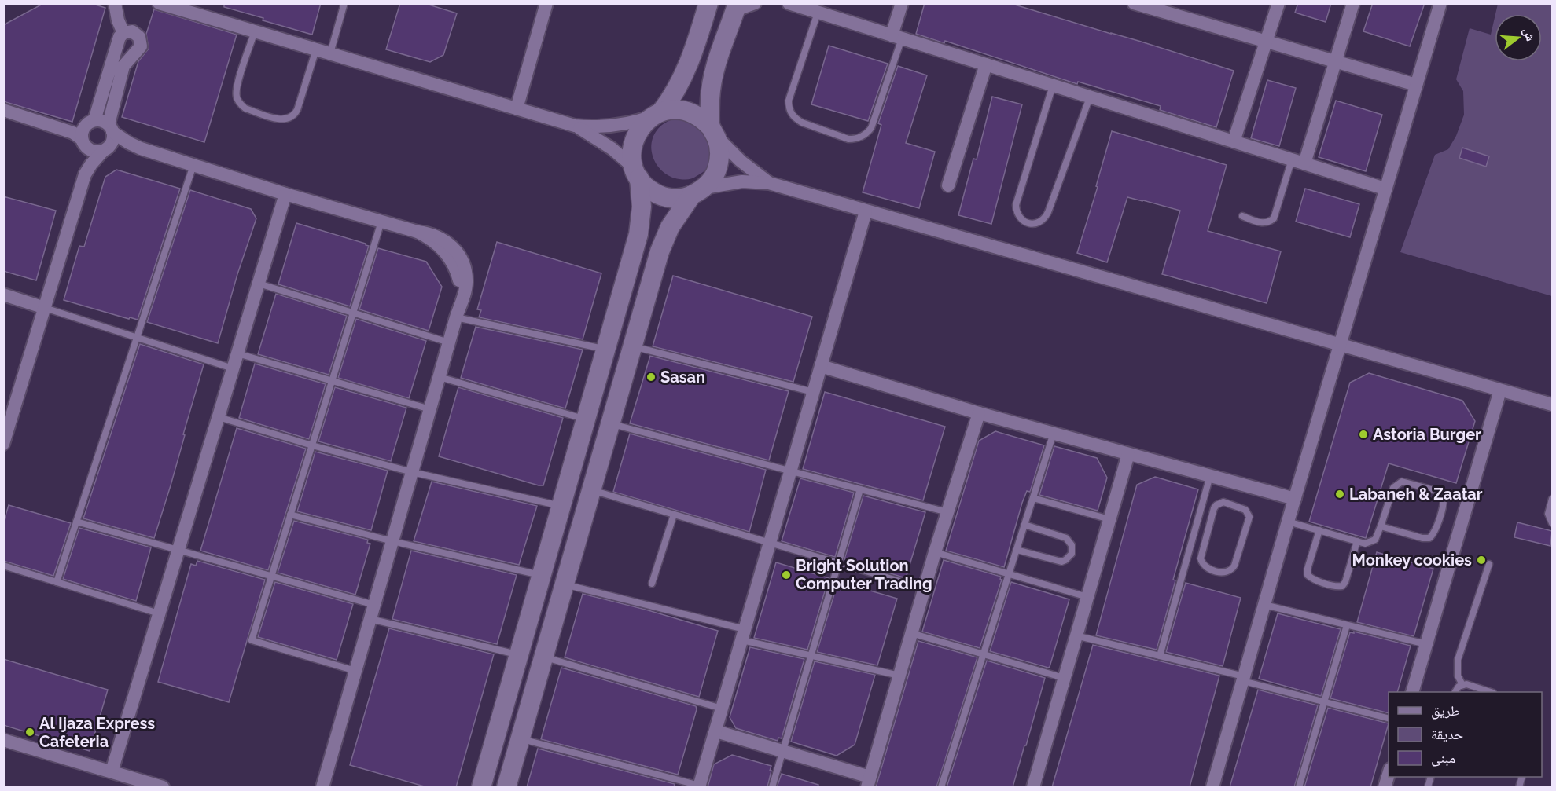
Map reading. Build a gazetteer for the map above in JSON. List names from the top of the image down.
{
  "places": [
    "Sasan",
    "Astoria Burger",
    "Labaneh & Zaatar",
    "Monkey cookies",
    "Bright Solution Computer Trading",
    "Al Ijaza Express Cafeteria"
  ],
  "legend": ["طريق", "حديقة", "مبنى"],
  "north": "right"
}
